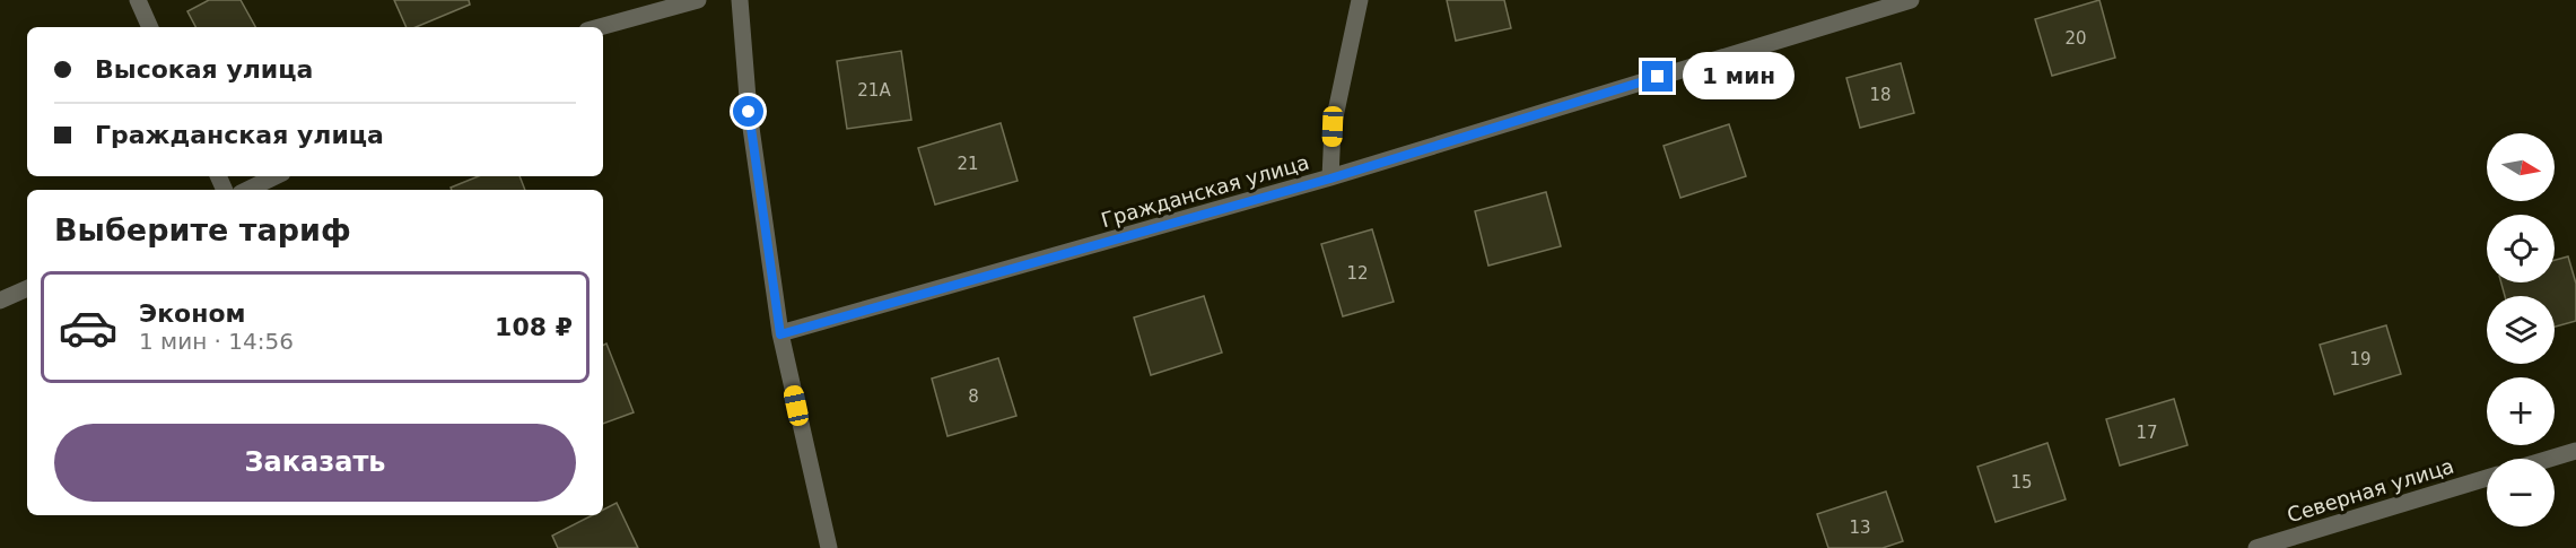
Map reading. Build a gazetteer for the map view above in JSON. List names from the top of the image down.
{
  "streets": {
    "street": ["Гражданская улица", "Северная улица"]
  },
  "house_numbers": [
    "20",
    "21А",
    "18",
    "21",
    "12",
    "19",
    "8",
    "17",
    "15",
    "13"
  ],
  "north": "right",
  "page": {
    "banner": ["Высокая улица", "Гражданская улица"],
    "bubble": "1 мин",
    "map_buttons": ["+", "−"],
    "heading": "Выберите тариф",
    "list": [
      {
        "name": "Эконом",
        "note": "1 мин · 14:56",
        "value": "108 ₽"
      }
    ],
    "buttons": "Заказать"
  }
}
